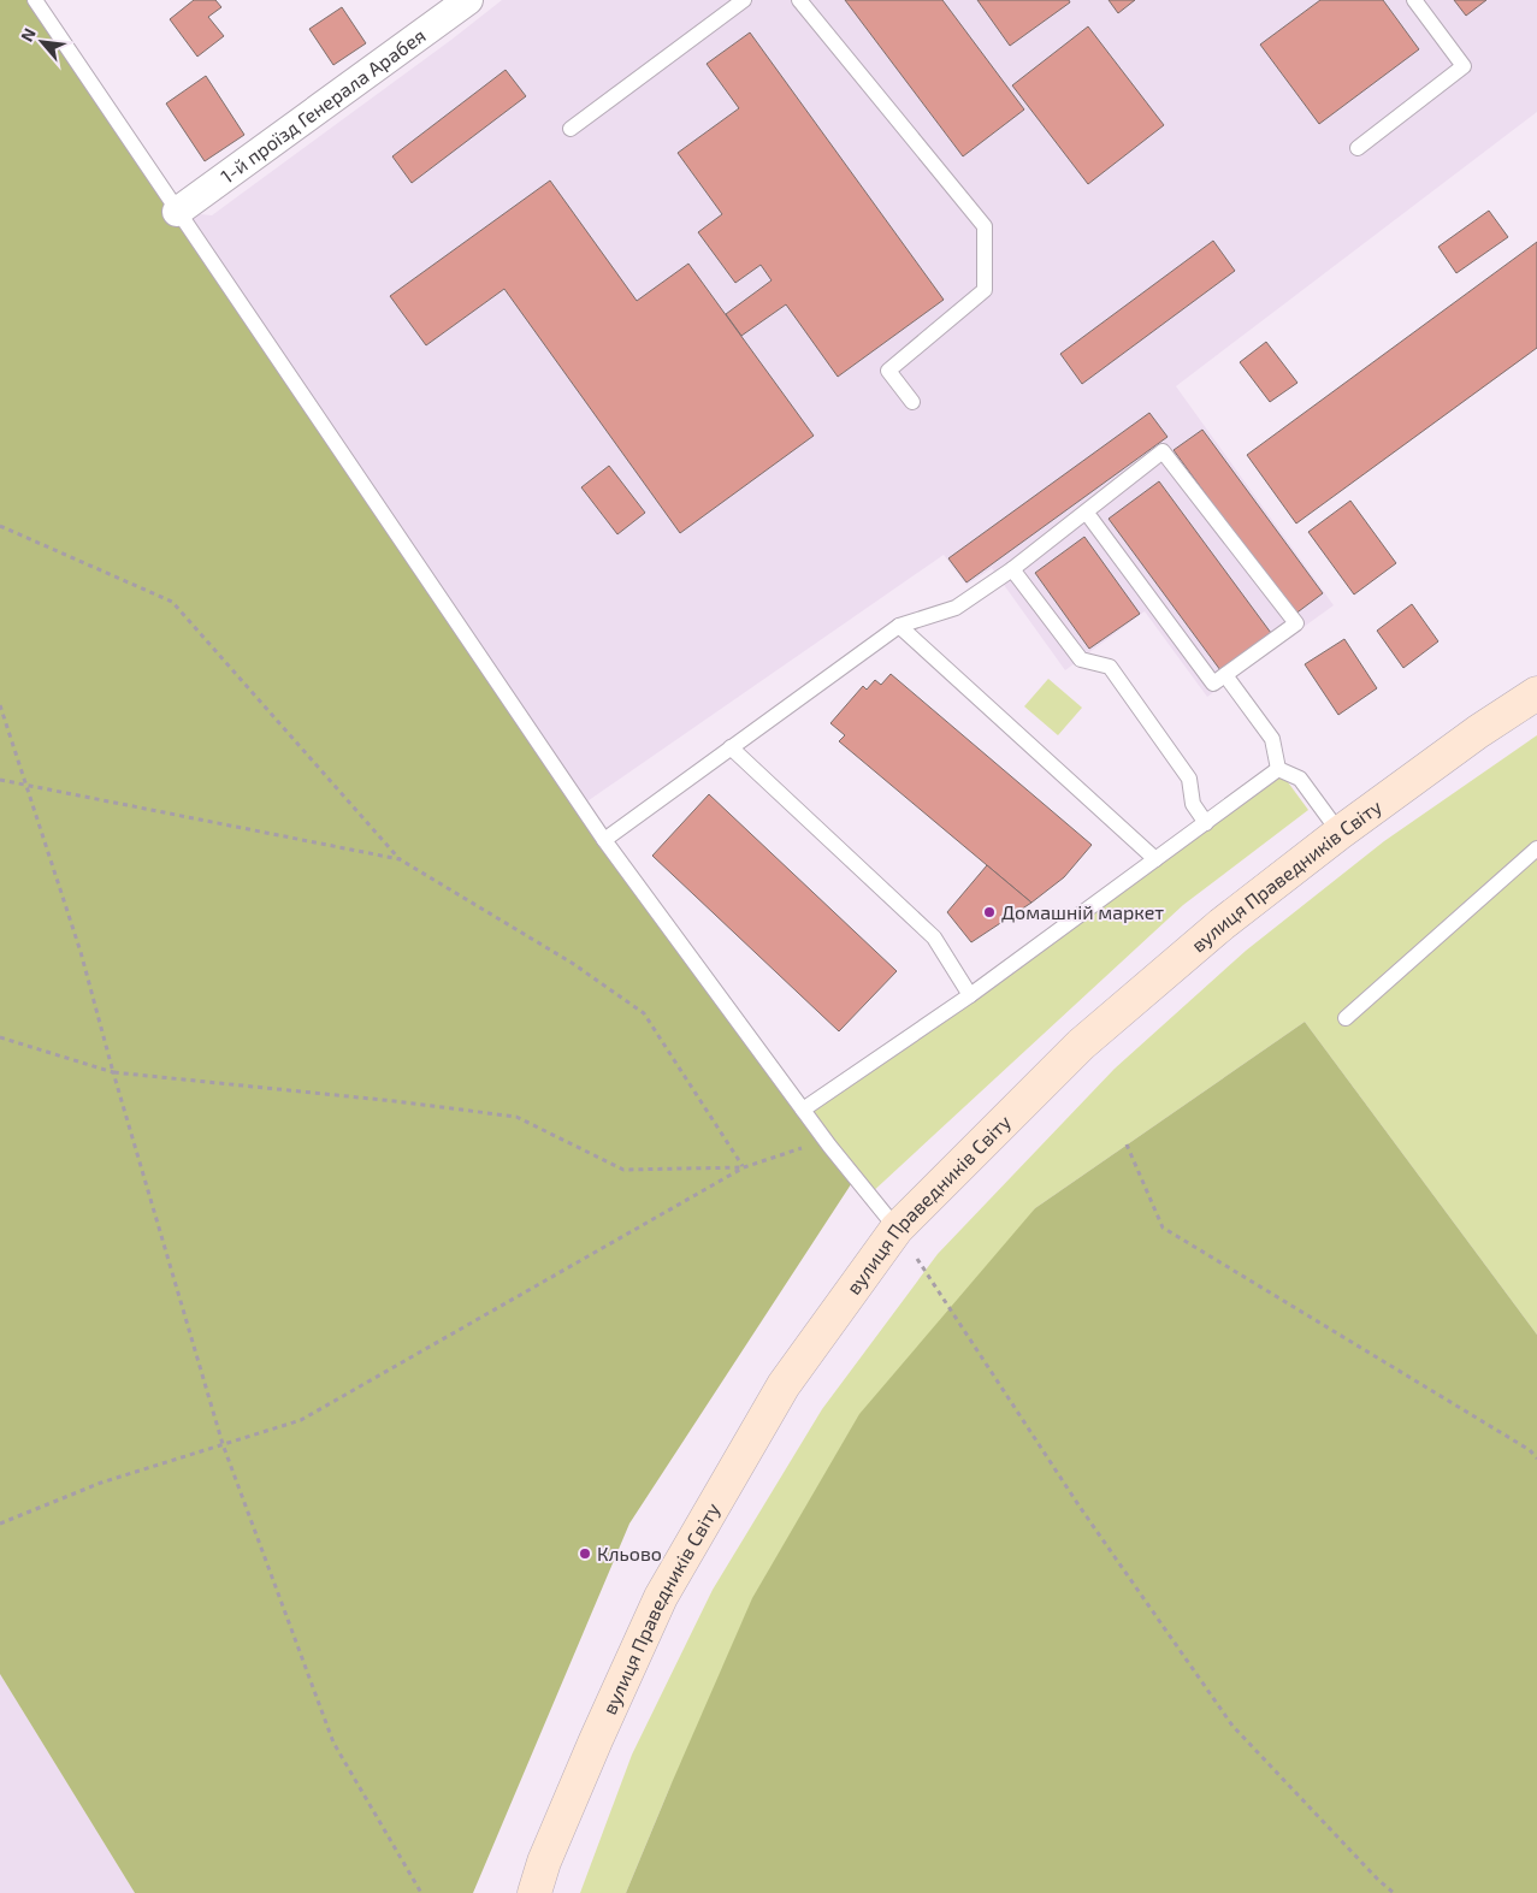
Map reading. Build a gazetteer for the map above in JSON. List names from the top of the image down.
{
  "streets": {
    "main road": ["вулиця Праведників Світу"],
    "street": ["1-й проїзд Генерала Арабея"]
  },
  "places": ["Домашній маркет", "Кльово"],
  "north": "top left"
}
